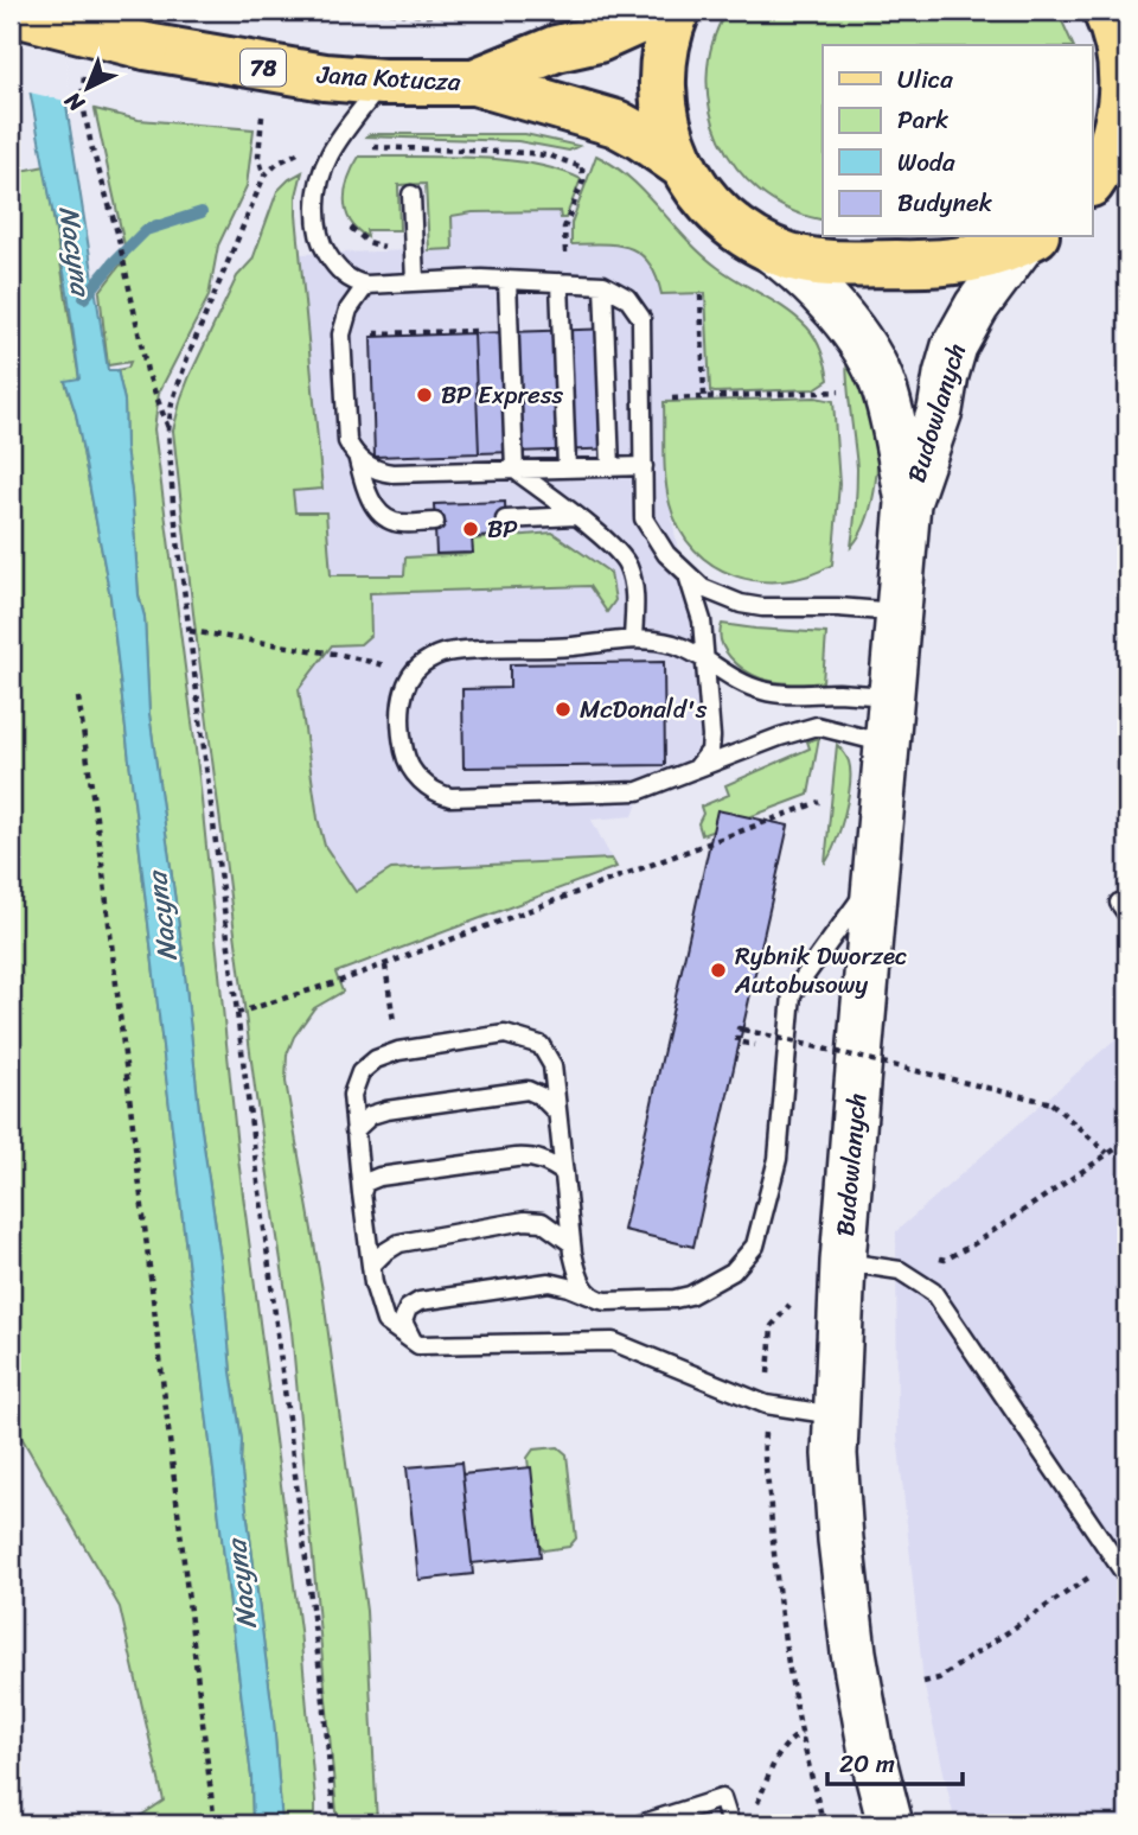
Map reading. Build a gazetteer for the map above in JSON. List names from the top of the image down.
{
  "streets": {
    "main road": ["78", "Jana Kotucza"],
    "street": ["Budowlanych"]
  },
  "crossings": [
    ["78", "Jana Kotucza"],
    ["78", "Budowlanych"]
  ],
  "water": ["Nacyna"],
  "places": [
    "BP Express",
    "BP",
    "McDonald's",
    "Rybnik Dworzec Autobusowy"
  ],
  "legend": [
    "Ulica",
    "Park",
    "Woda",
    "Budynek"
  ],
  "scale_bar": "20 m",
  "north": "bottom left"
}
